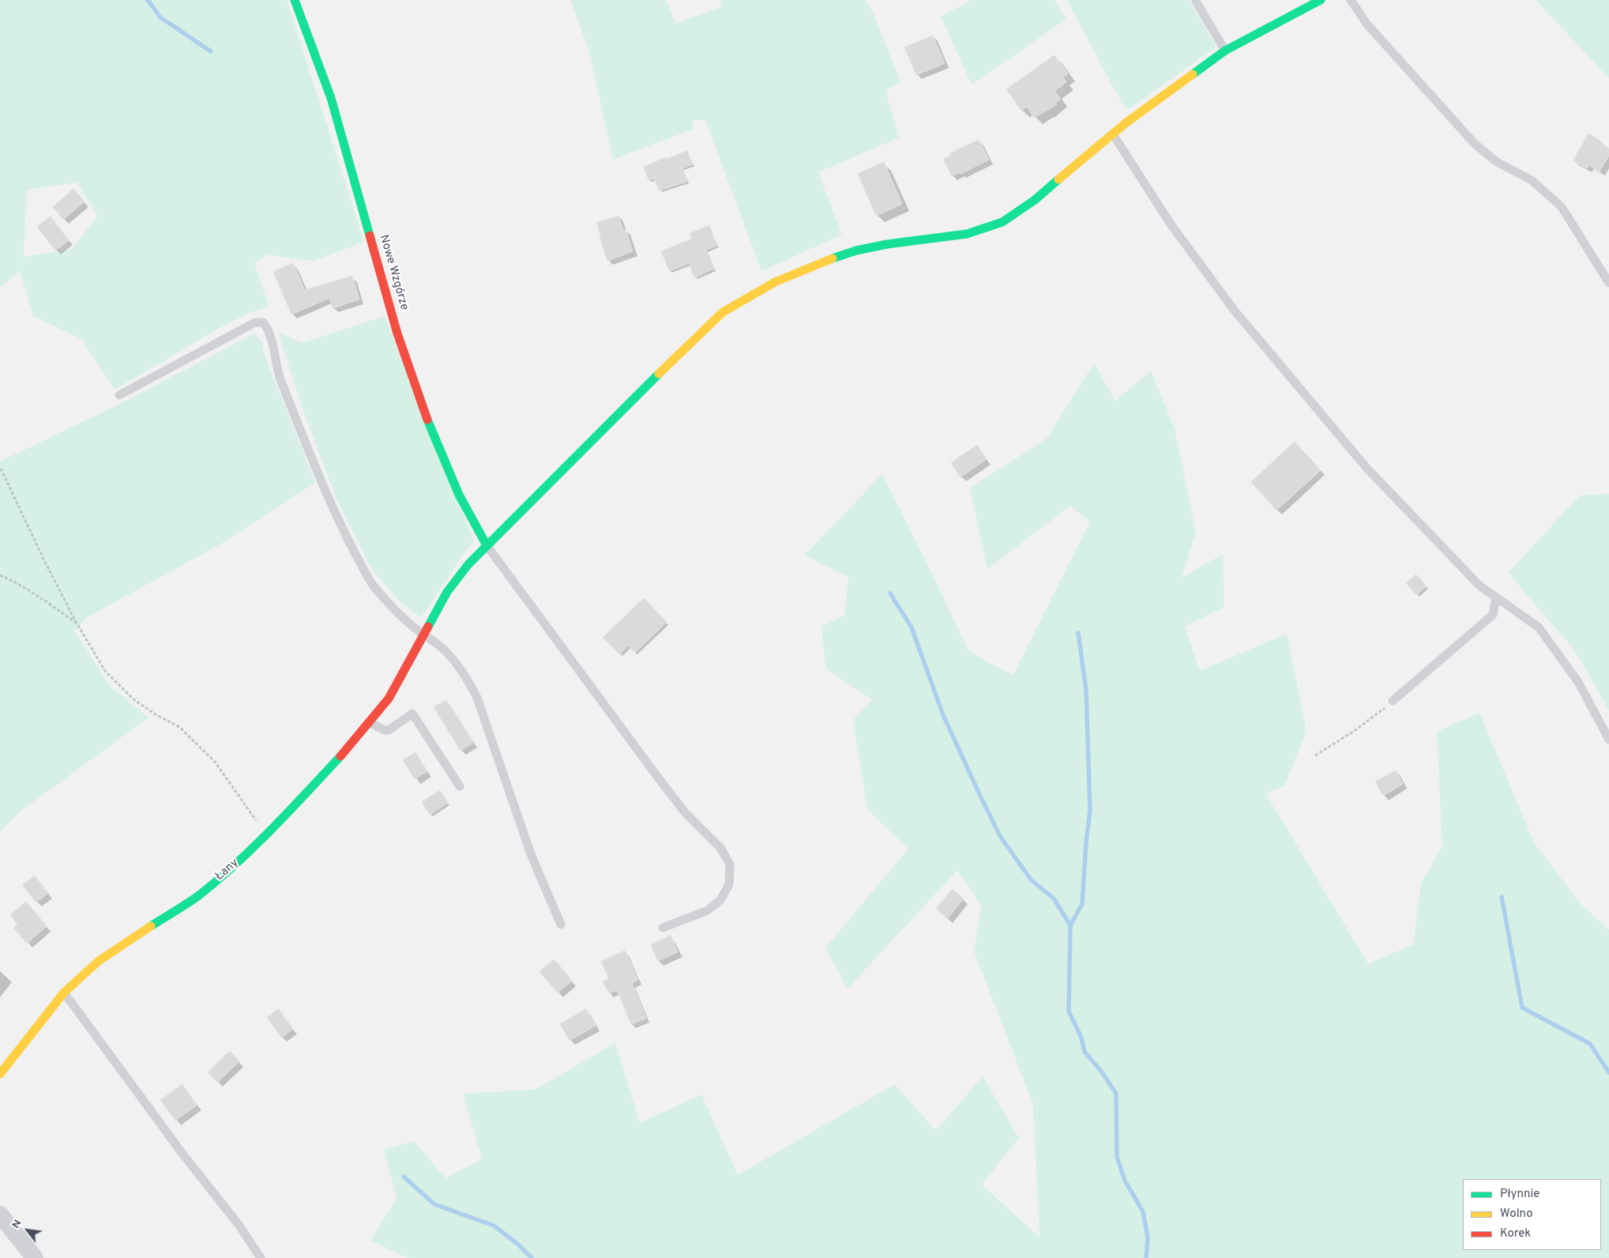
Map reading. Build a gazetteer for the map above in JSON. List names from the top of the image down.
{
  "streets": {
    "street": ["Nowe Wzgórze", "Łany"]
  },
  "crossings": [
    ["Nowe Wzgórze", "Łany"]
  ],
  "legend": ["Płynnie", "Wolno", "Korek"],
  "north": "top left"
}
